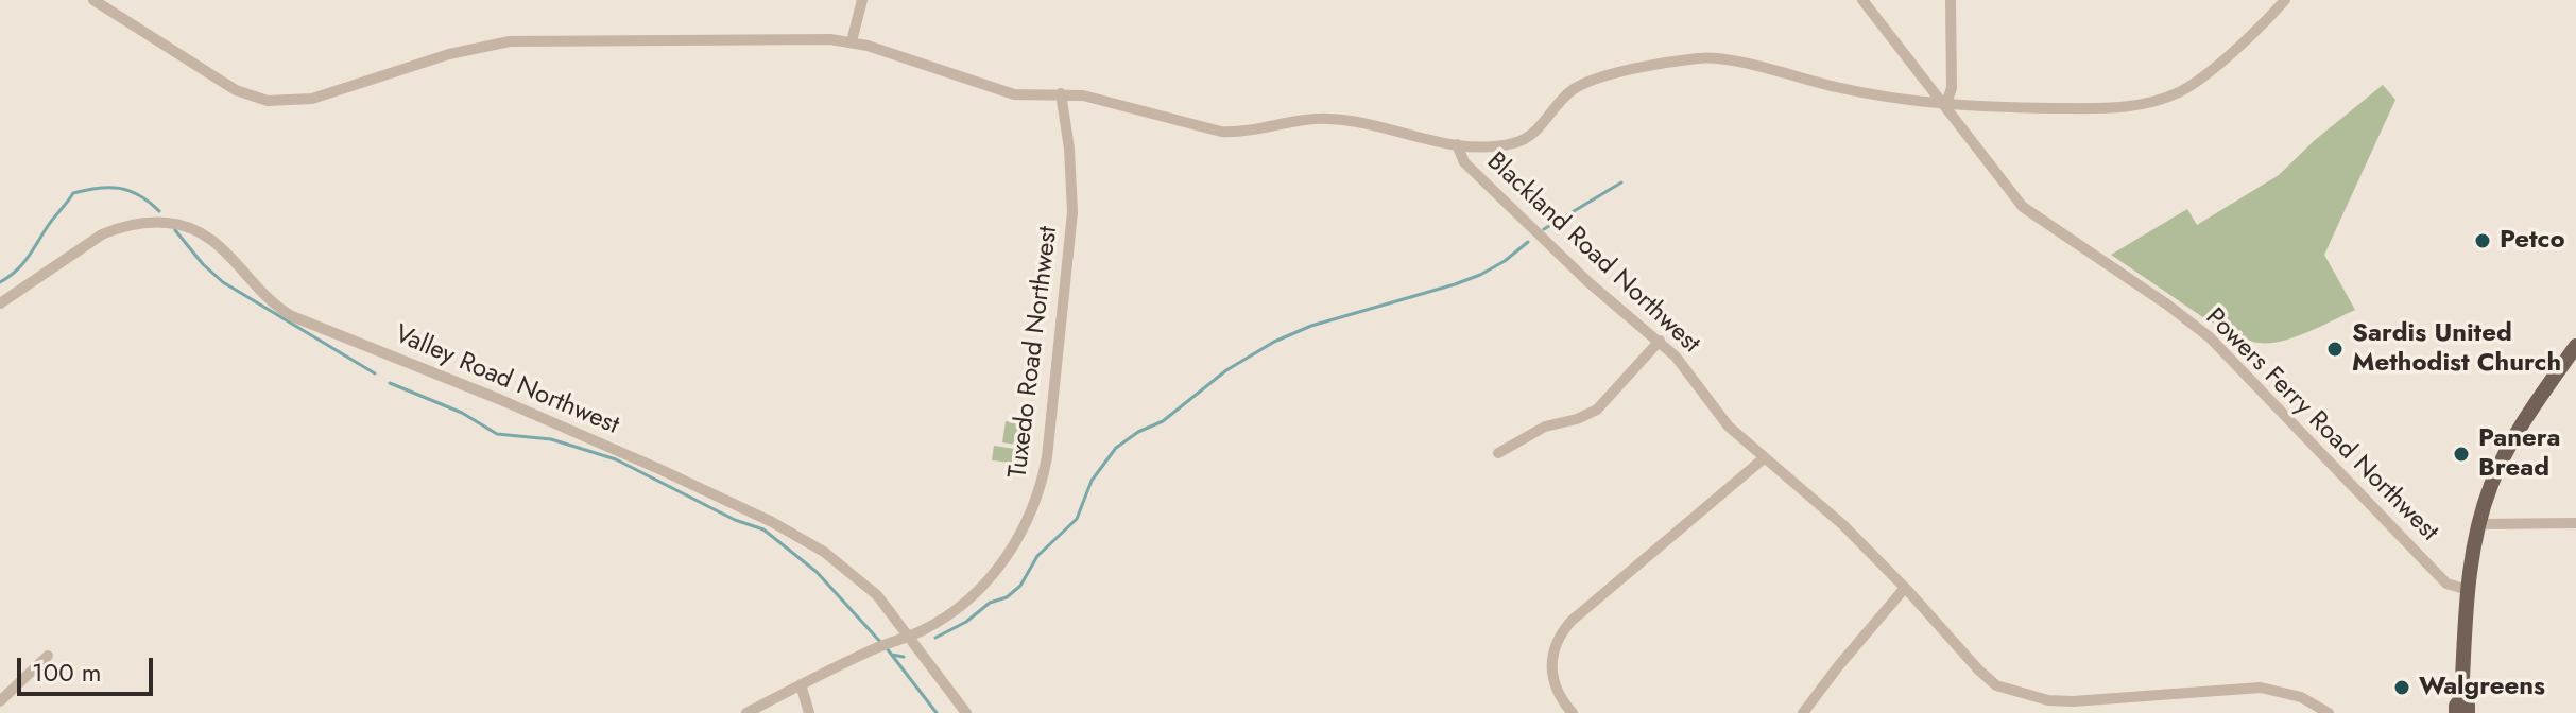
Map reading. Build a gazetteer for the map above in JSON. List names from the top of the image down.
{
  "streets": {
    "street": [
      "Blackland Road Northwest",
      "Tuxedo Road Northwest",
      "Valley Road Northwest",
      "Powers Ferry Road Northwest"
    ]
  },
  "crossings": [
    ["Blackland Road Northwest", "Tuxedo Road Northwest"],
    ["Tuxedo Road Northwest", "Valley Road Northwest"]
  ],
  "places": [
    "Petco",
    "Sardis United Methodist Church",
    "Panera Bread",
    "Walgreens"
  ],
  "scale_bar": "100 m"
}
